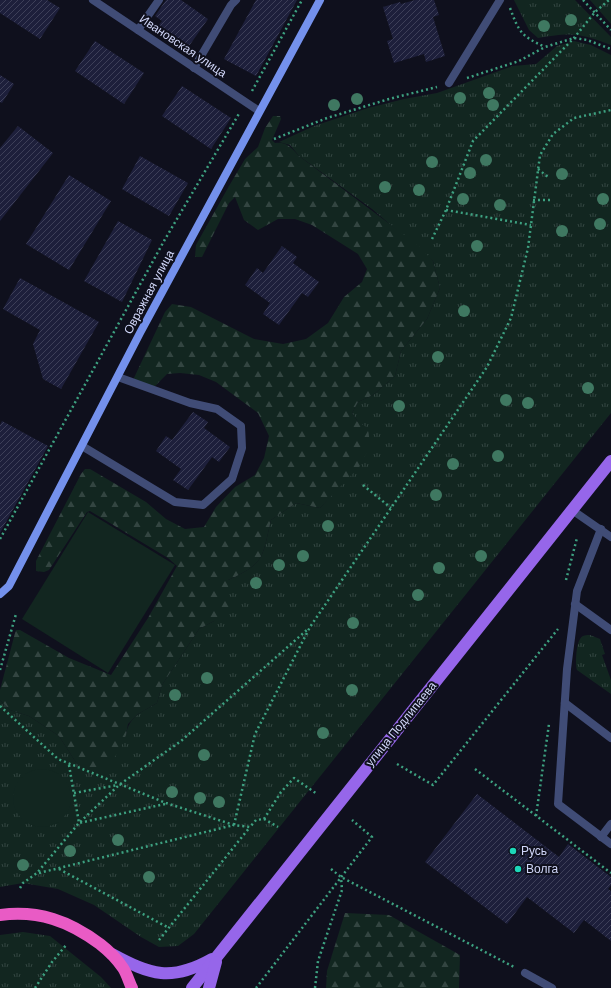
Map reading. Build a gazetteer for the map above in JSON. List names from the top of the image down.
{
  "streets": {
    "main road": ["улица Подлипаева"],
    "street": ["Ивановская улица", "Овражная улица"]
  },
  "crossings": [
    ["Ивановская улица", "Овражная улица"]
  ],
  "places": ["Русь", "Волга"]
}
